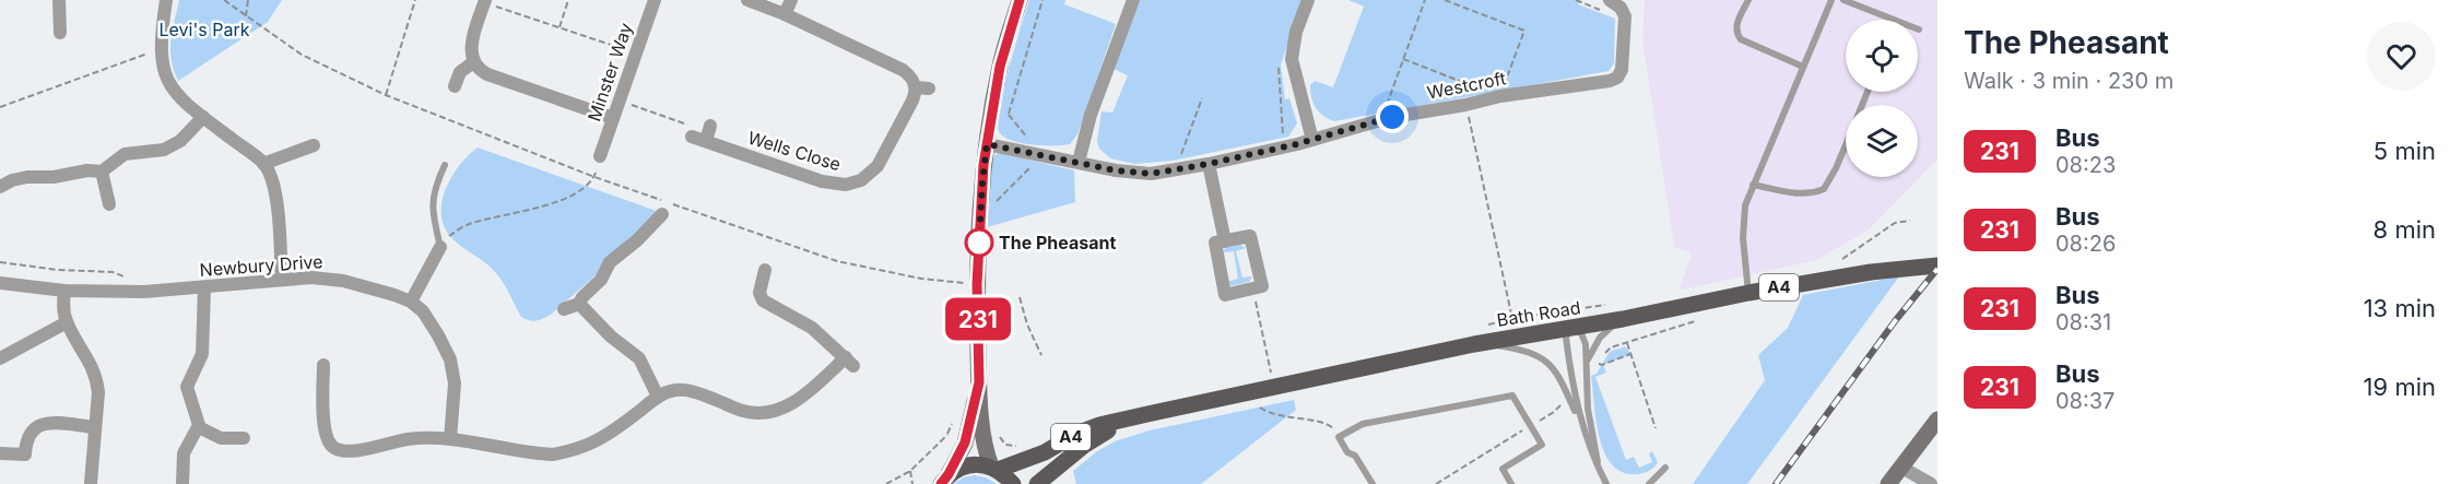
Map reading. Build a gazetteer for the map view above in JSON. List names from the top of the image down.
{
  "streets": {
    "main road": ["A4", "Bath Road"],
    "street": [
      "Minster Way",
      "Westcroft",
      "Wells Close",
      "Newbury Drive"
    ]
  },
  "parks": ["Levi's Park"],
  "places": ["The Pheasant"],
  "lines": ["bus line 231"],
  "page": {
    "on_map": "231",
    "heading": ["The Pheasant", "Walk · 3 min · 230 m"],
    "list": [
      {
        "mark": "231",
        "name": "Bus",
        "note": "08:23",
        "value": "5 min"
      },
      {
        "mark": "231",
        "name": "Bus",
        "note": "08:26",
        "value": "8 min"
      },
      {
        "mark": "231",
        "name": "Bus",
        "note": "08:31",
        "value": "13 min"
      },
      {
        "mark": "231",
        "name": "Bus",
        "note": "08:37",
        "value": "19 min"
      }
    ]
  }
}
